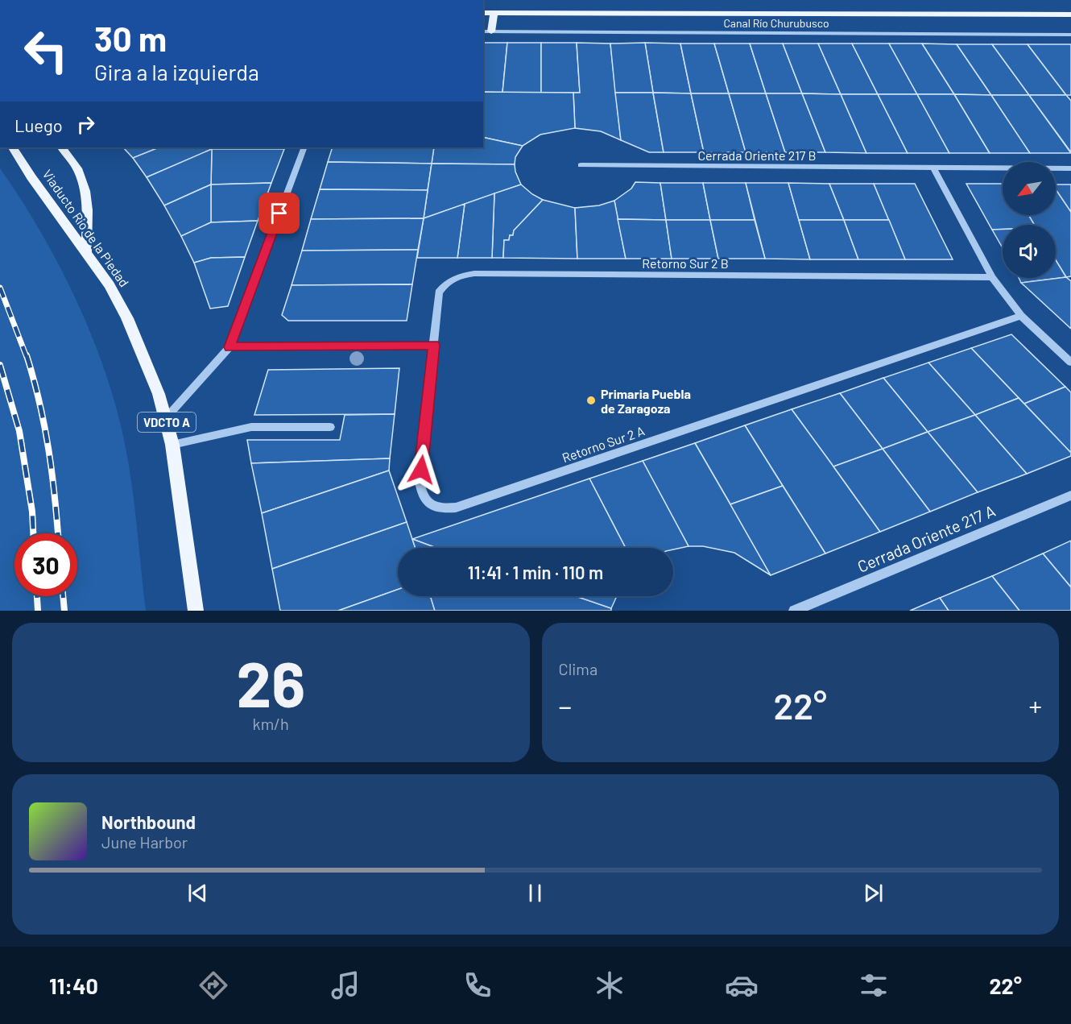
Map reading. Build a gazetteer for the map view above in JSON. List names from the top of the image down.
{
  "streets": {
    "main road": ["Canal Río Churubusco", "Viaducto Río de la Piedad", "VDCTO A"],
    "street": [
      "Cerrada Oriente 217 B",
      "Retorno Sur 2 B",
      "Retorno Sur 2 A",
      "Cerrada Oriente 217 A"
    ]
  },
  "crossings": [
    ["Retorno Sur 2 B", "Retorno Sur 2 A"]
  ],
  "places": ["Primaria Puebla de Zaragoza"],
  "north": "bottom left",
  "page": {
    "turn": ["30 m", "Gira a la izquierda"],
    "then": "Luego",
    "limit": "30",
    "trip": "11:41 · 1 min · 110 m",
    "tile": [
      ["26", "km/h"],
      "Clima"
    ],
    "heat": ["−", "22°", "+"],
    "song": ["Northbound", "June Harbor"],
    "tabs": ["11:40", "22°"]
  }
}
